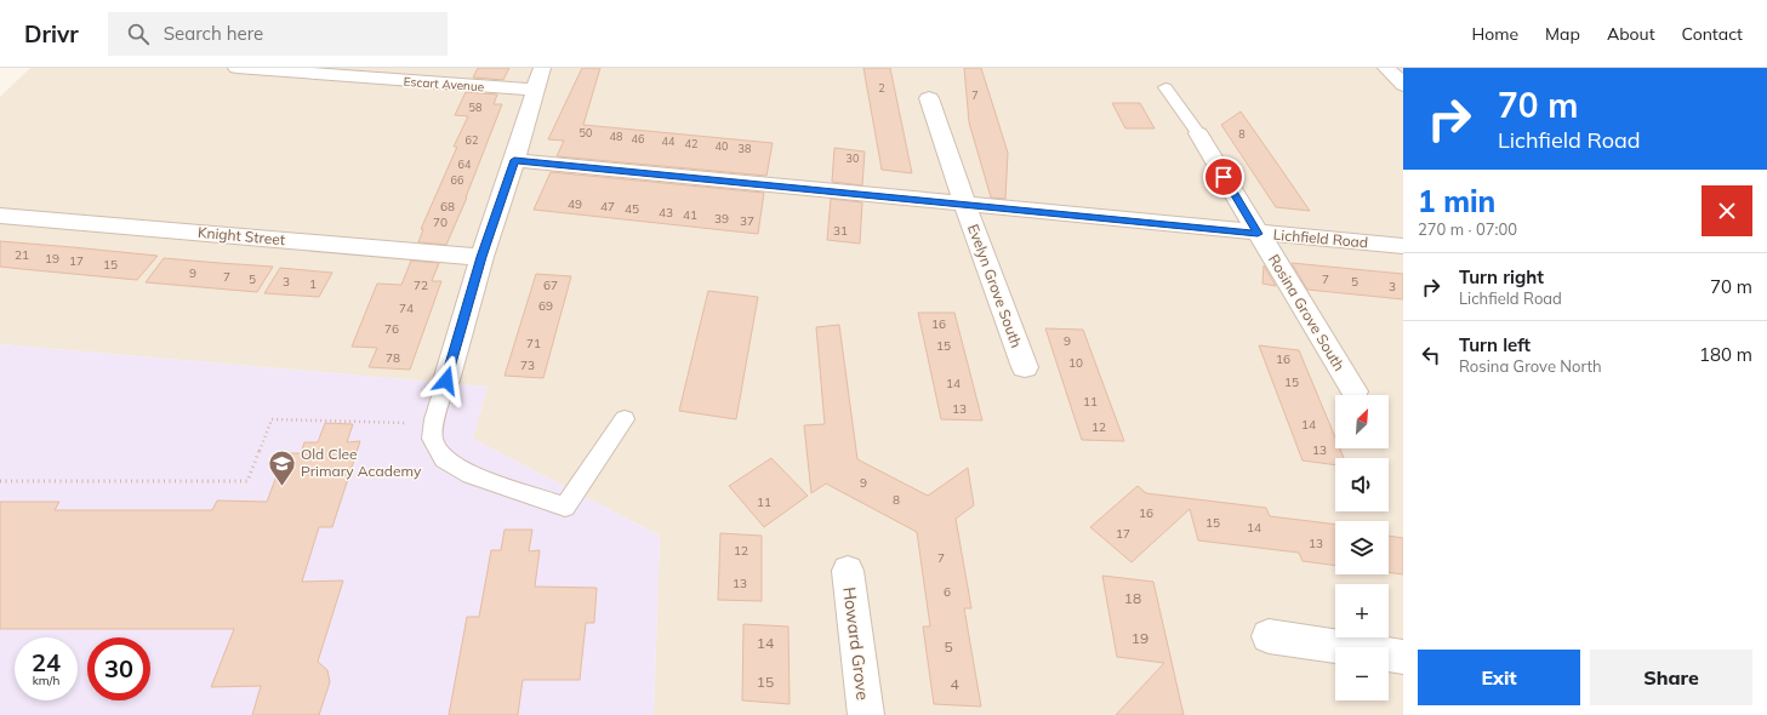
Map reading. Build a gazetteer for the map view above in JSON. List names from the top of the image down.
{
  "streets": {
    "street": [
      "Escart Avenue",
      "Knight Street",
      "Lichfield Road",
      "Evelyn Grove South",
      "Rosina Grove South",
      "Howard Grove"
    ]
  },
  "crossings": [
    ["Lichfield Road", "Evelyn Grove South"],
    ["Lichfield Road", "Rosina Grove South"]
  ],
  "places": {
    "school or university": ["Old Clee Primary Academy"]
  },
  "house_numbers": [
    "2",
    "7",
    "58",
    "50",
    "8",
    "48",
    "46",
    "62",
    "44",
    "42",
    "40",
    "38",
    "30",
    "64",
    "66",
    "49",
    "68",
    "47",
    "45",
    "43",
    "41",
    "39",
    "37",
    "70",
    "31",
    "21",
    "19",
    "17",
    "15",
    "9",
    "7",
    "5",
    "7",
    "3",
    "5",
    "1",
    "72",
    "67",
    "3",
    "69",
    "74",
    "16",
    "76",
    "9",
    "71",
    "15",
    "78",
    "16",
    "10",
    "73",
    "15",
    "14",
    "11",
    "13",
    "14",
    "12",
    "13",
    "9",
    "8",
    "11",
    "16",
    "15",
    "14",
    "17",
    "13",
    "12",
    "7",
    "13",
    "6",
    "18",
    "19",
    "14",
    "5",
    "15",
    "4"
  ],
  "north": "top right",
  "page": {
    "header": "Drivr",
    "search": "Search here",
    "nav": [
      "Home",
      "Map",
      "About",
      "Contact"
    ],
    "turn": ["70 m", "Lichfield Road"],
    "heading": ["1 min", "270 m · 07:00"],
    "list": [
      {
        "name": "Turn right",
        "note": "Lichfield Road",
        "value": "70 m"
      },
      {
        "name": "Turn left",
        "note": "Rosina Grove North",
        "value": "180 m"
      }
    ],
    "map_buttons": ["+", "−"],
    "speed": "24 km/h",
    "limit": "30",
    "buttons": ["Exit", "Share"]
  }
}
